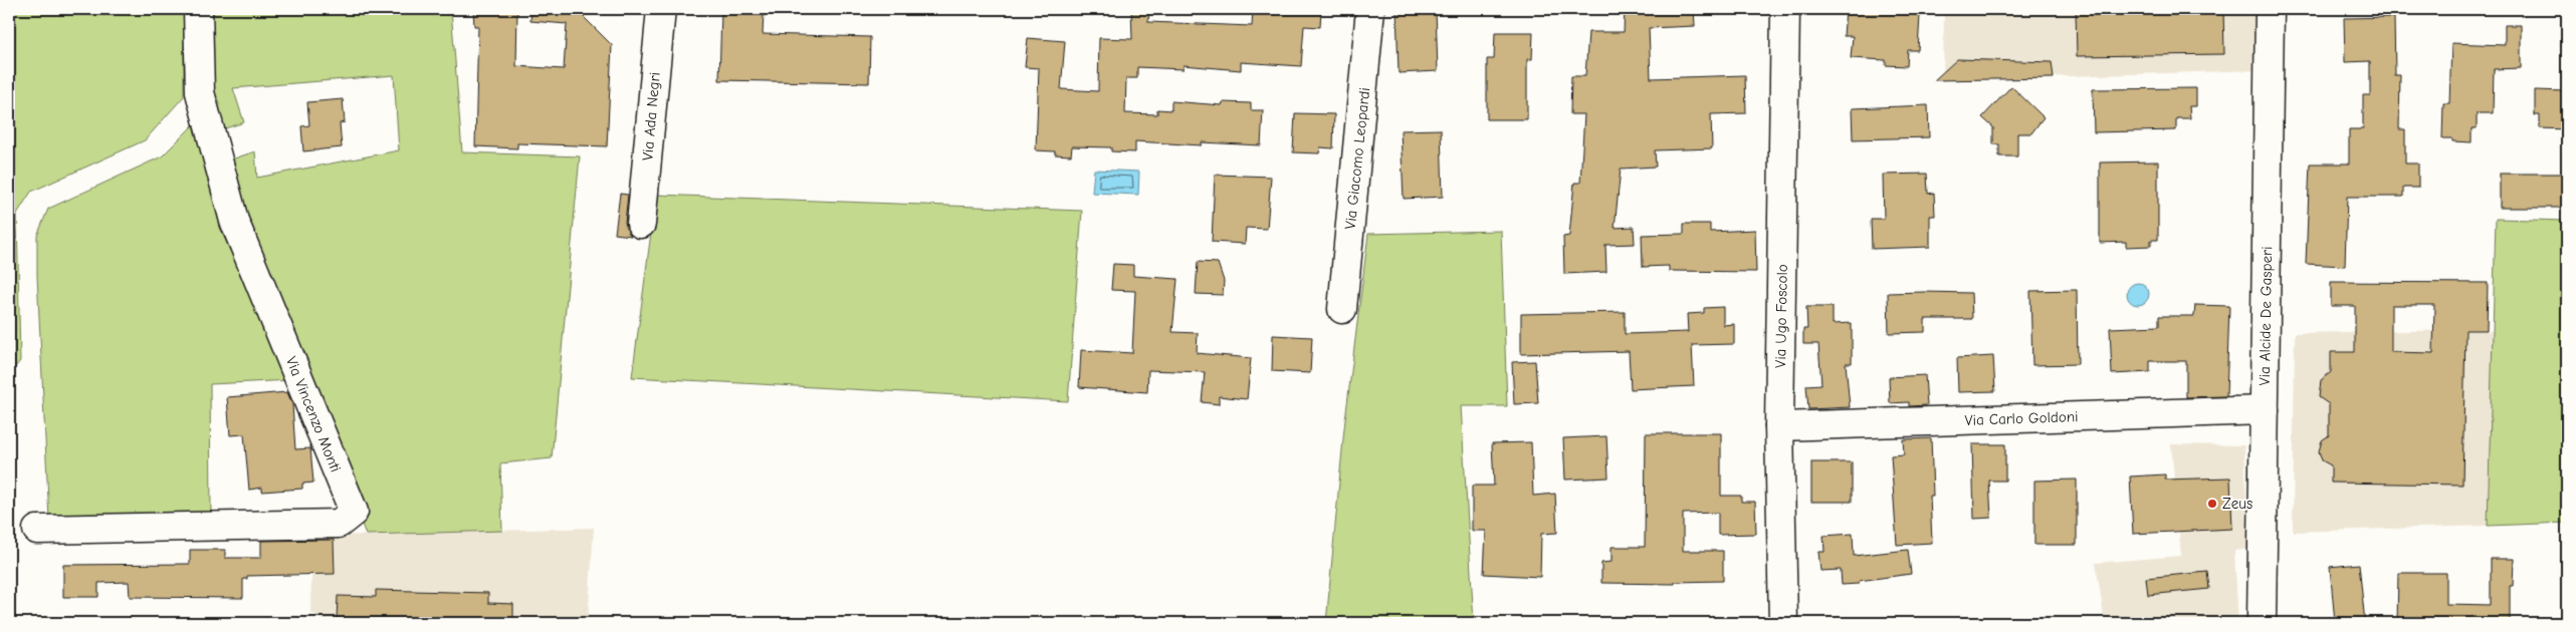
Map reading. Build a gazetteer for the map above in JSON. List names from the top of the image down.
{
  "streets": {
    "street": [
      "Via Ada Negri",
      "Via Giacomo Leopardi",
      "Via Ugo Foscolo",
      "Via Alcide De Gasperi",
      "Via Vincenzo Monti",
      "Via Carlo Goldoni"
    ]
  },
  "crossings": [
    ["Via Ugo Foscolo", "Via Carlo Goldoni"],
    ["Via Alcide De Gasperi", "Via Carlo Goldoni"]
  ],
  "places": ["Zeus"]
}
